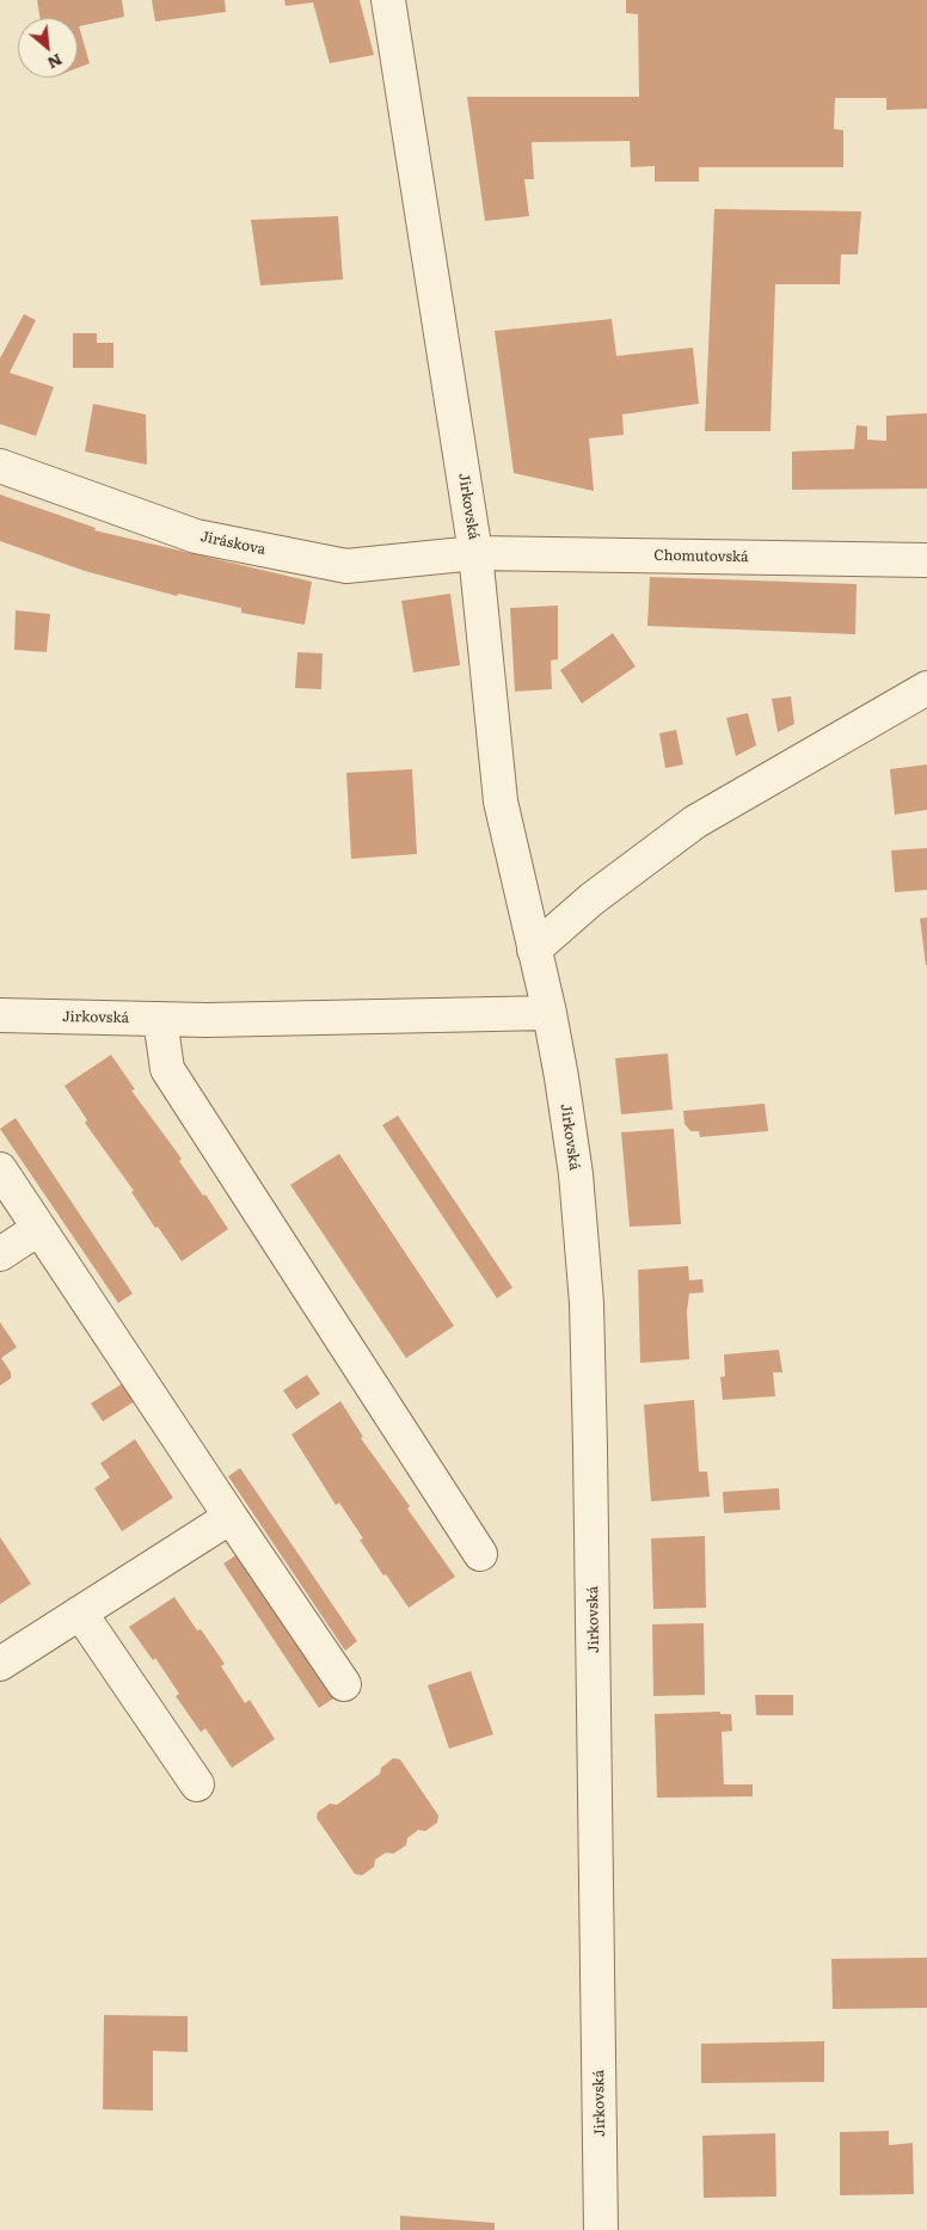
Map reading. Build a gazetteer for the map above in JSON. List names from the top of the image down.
{
  "streets": {
    "street": ["Jirkovská", "Jiráskova", "Chomutovská"]
  },
  "crossings": [
    ["Jirkovská", "Jiráskova"],
    ["Jirkovská", "Chomutovská"],
    ["Jiráskova", "Chomutovská"]
  ],
  "north": "bottom right"
}
